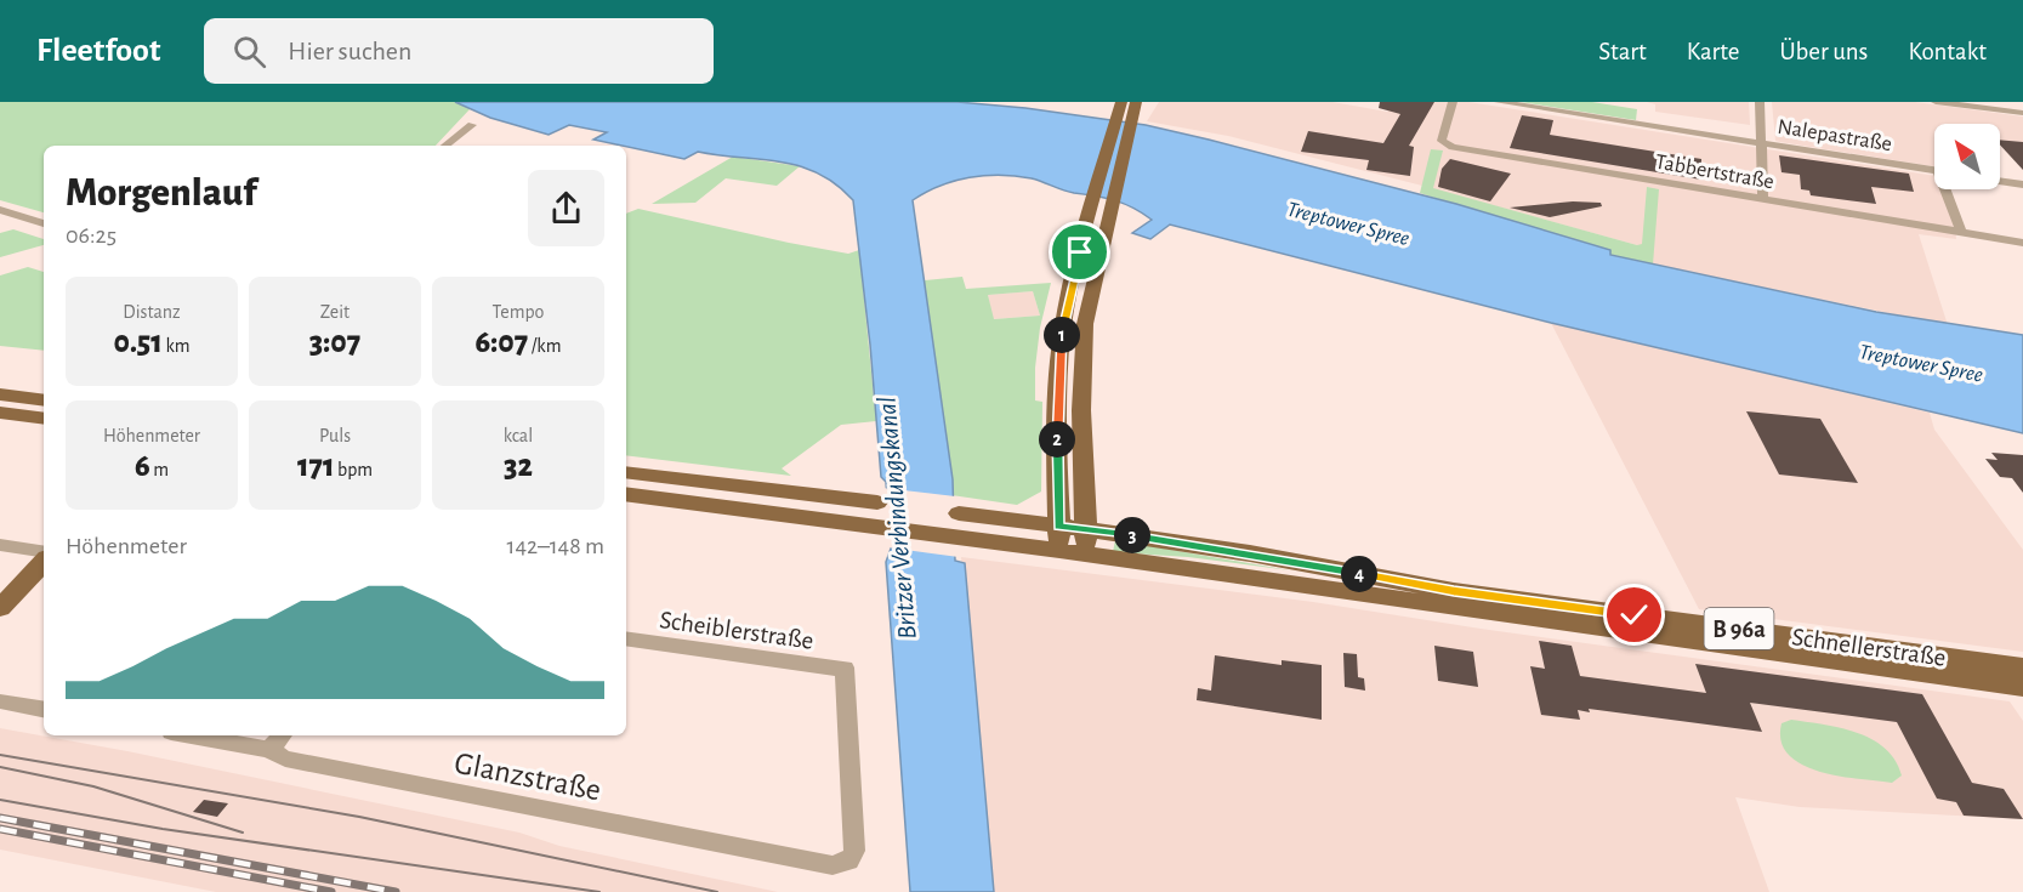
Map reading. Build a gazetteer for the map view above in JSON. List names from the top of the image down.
{
  "streets": {
    "main road": ["B 96a", "Schnellerstraße"],
    "street": [
      "Nalepastraße",
      "Tabbertstraße",
      "Scheiblerstraße",
      "Glanzstraße"
    ]
  },
  "crossings": [
    ["B 96a", "Schnellerstraße"],
    ["Scheiblerstraße", "Glanzstraße"]
  ],
  "water": ["Treptower Spree", "Britzer Verbindungskanal"],
  "north": "top left",
  "page": {
    "header": "Fleetfoot",
    "search": "Hier suchen",
    "nav": [
      "Start",
      "Karte",
      "Über uns",
      "Kontakt"
    ],
    "heading": ["Morgenlauf", "06:25"],
    "stats": [
      ["Distanz", "0.51 km"],
      ["Zeit", "3:07"],
      ["Tempo", "6:07 /km"],
      ["Höhenmeter", "6 m"],
      ["Puls", "171 bpm"],
      ["kcal", "32"]
    ],
    "pins": [
      "1",
      "2",
      "3",
      "4"
    ],
    "chart": ["Höhenmeter", "142–148 m"]
  }
}
